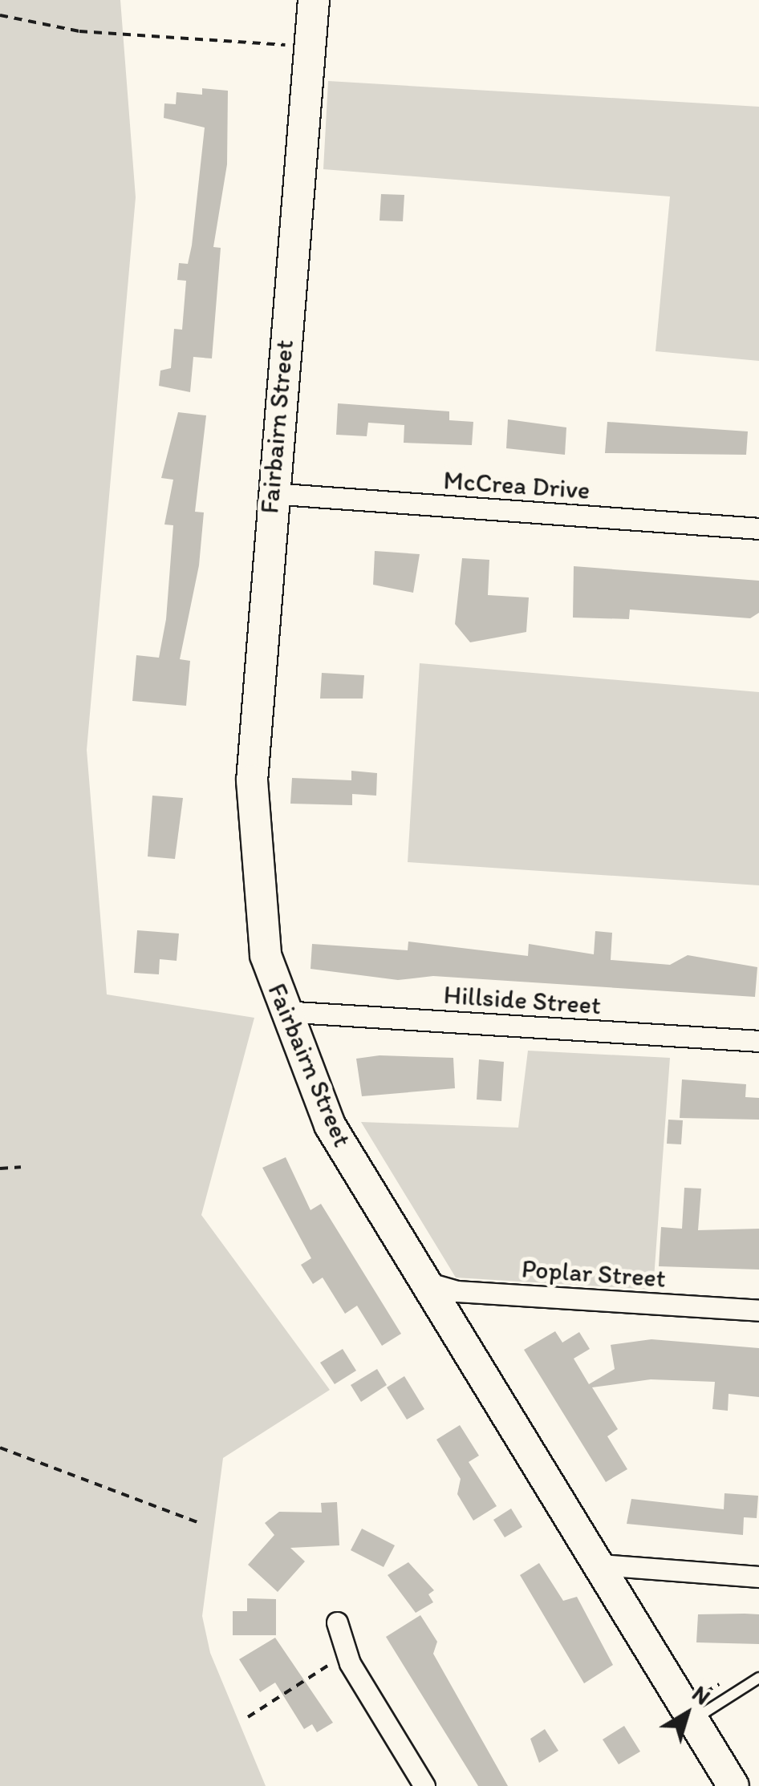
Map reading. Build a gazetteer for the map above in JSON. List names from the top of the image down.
{
  "streets": {
    "main road": ["Fairbairn Street"],
    "street": ["McCrea Drive", "Hillside Street", "Poplar Street"]
  },
  "crossings": [
    ["Fairbairn Street", "McCrea Drive"],
    ["Fairbairn Street", "Hillside Street"],
    ["Fairbairn Street", "Poplar Street"]
  ],
  "north": "top right"
}
